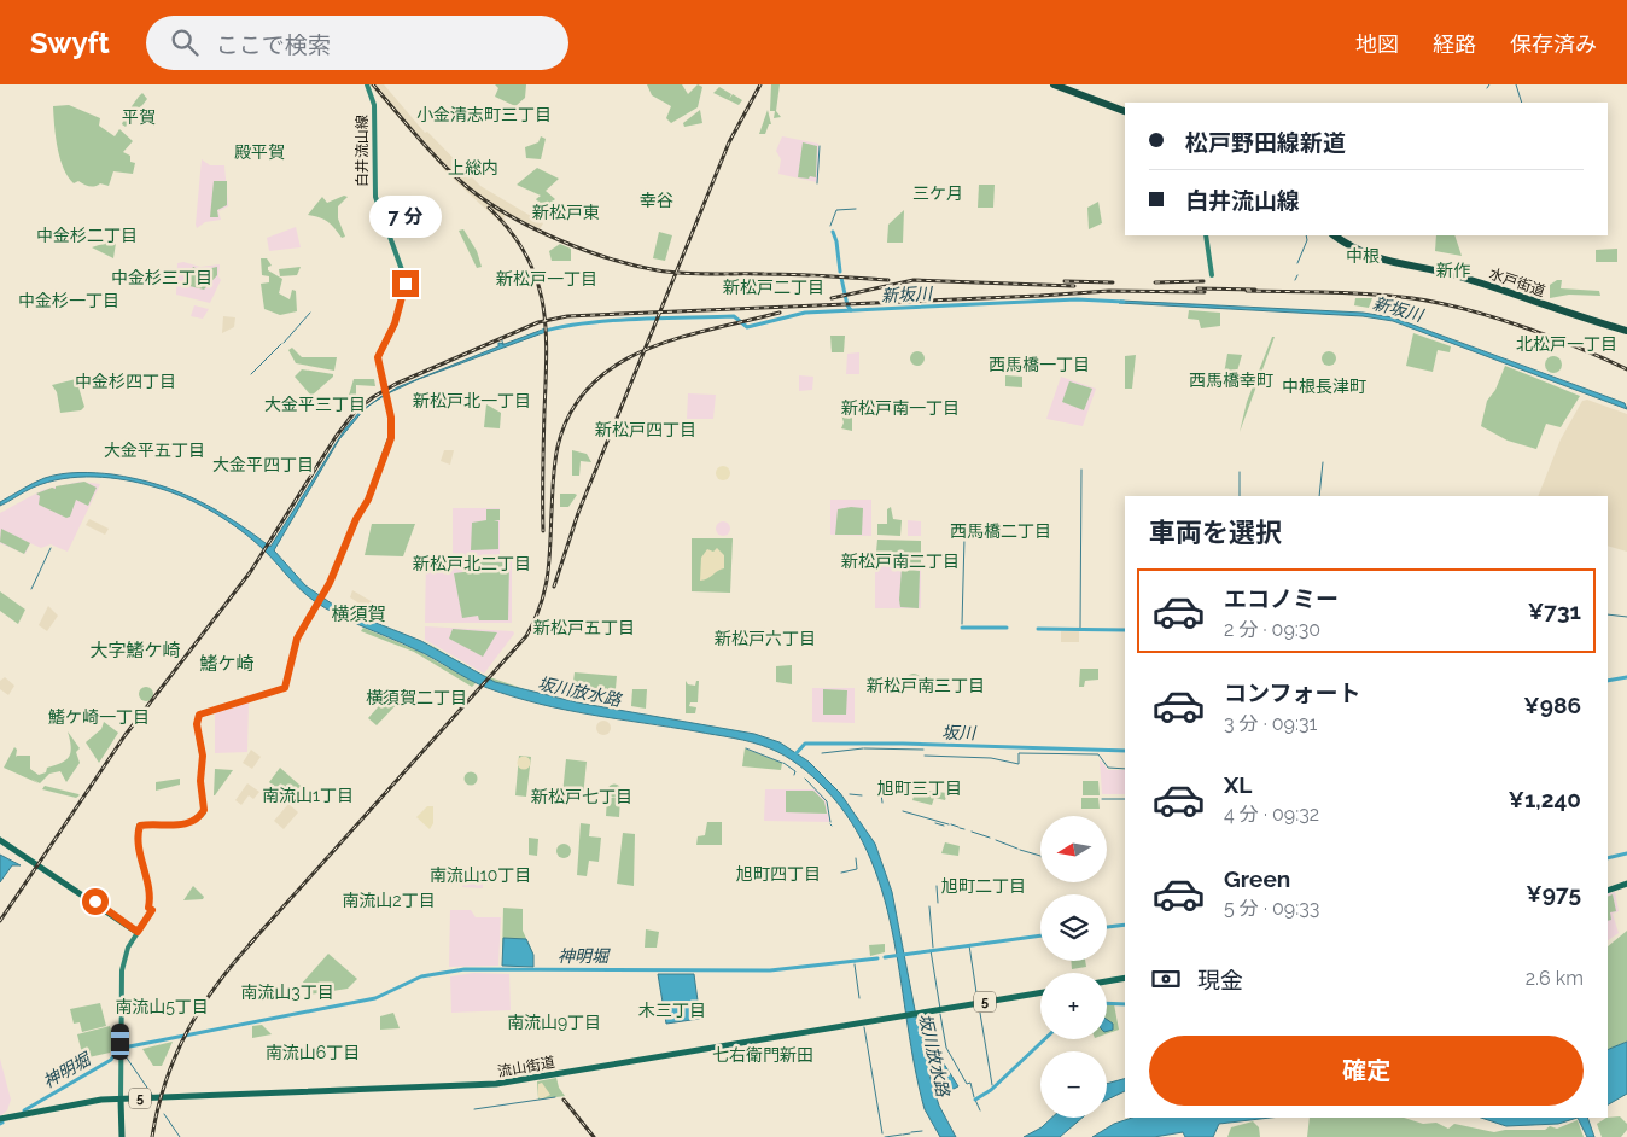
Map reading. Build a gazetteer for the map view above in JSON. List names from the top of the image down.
{
  "streets": {
    "highway": ["水戸街道"],
    "main road": ["白井流山線", "5", "流山街道"]
  },
  "crossings": [
    ["白井流山線", "流山街道"]
  ],
  "districts": [
    "小金清志町三丁目",
    "平賀",
    "殿平賀",
    "上総内",
    "三ケ月",
    "幸谷",
    "新松戸東",
    "中金杉二丁目",
    "中根",
    "新作",
    "中金杉三丁目",
    "新松戸一丁目",
    "新松戸二丁目",
    "中金杉一丁目",
    "北松戸一丁目",
    "西馬橋一丁目",
    "西馬橋幸町",
    "中金杉四丁目",
    "中根長津町",
    "新松戸北一丁目",
    "大金平三丁目",
    "新松戸南一丁目",
    "新松戸四丁目",
    "大金平五丁目",
    "大金平四丁目",
    "西馬橋二丁目",
    "新松戸南二丁目",
    "新松戸北二丁目",
    "横須賀",
    "新松戸五丁目",
    "新松戸六丁目",
    "大字鰭ケ崎",
    "鰭ケ崎",
    "新松戸南三丁目",
    "横須賀二丁目",
    "鰭ケ崎一丁目",
    "旭町三丁目",
    "南流山1丁目",
    "新松戸七丁目",
    "旭町四丁目",
    "南流山10丁目",
    "旭町二丁目",
    "南流山2丁目",
    "南流山3丁目",
    "南流山5丁目",
    "木三丁目",
    "南流山9丁目",
    "南流山6丁目",
    "七右衛門新田"
  ],
  "water": [
    "新坂川",
    "坂川放水路",
    "坂川",
    "神明堀"
  ],
  "north": "left",
  "page": {
    "header": "Swyft",
    "search": "ここで検索",
    "nav": ["地図", "経路", "保存済み"],
    "banner": ["松戸野田線新道", "白井流山線"],
    "bubble": "7 分",
    "heading": "車両を選択",
    "list": [
      {
        "name": "エコノミー",
        "note": "2 分 · 09:30",
        "value": "¥731"
      },
      {
        "name": "コンフォート",
        "note": "3 分 · 09:31",
        "value": "¥986"
      },
      {
        "name": "XL",
        "note": "4 分 · 09:32",
        "value": "¥1,240"
      },
      {
        "name": "Green",
        "note": "5 分 · 09:33",
        "value": "¥975"
      }
    ],
    "map_buttons": ["+", "−"],
    "pay": ["現金", "2.6 km"],
    "buttons": "確定"
  }
}
